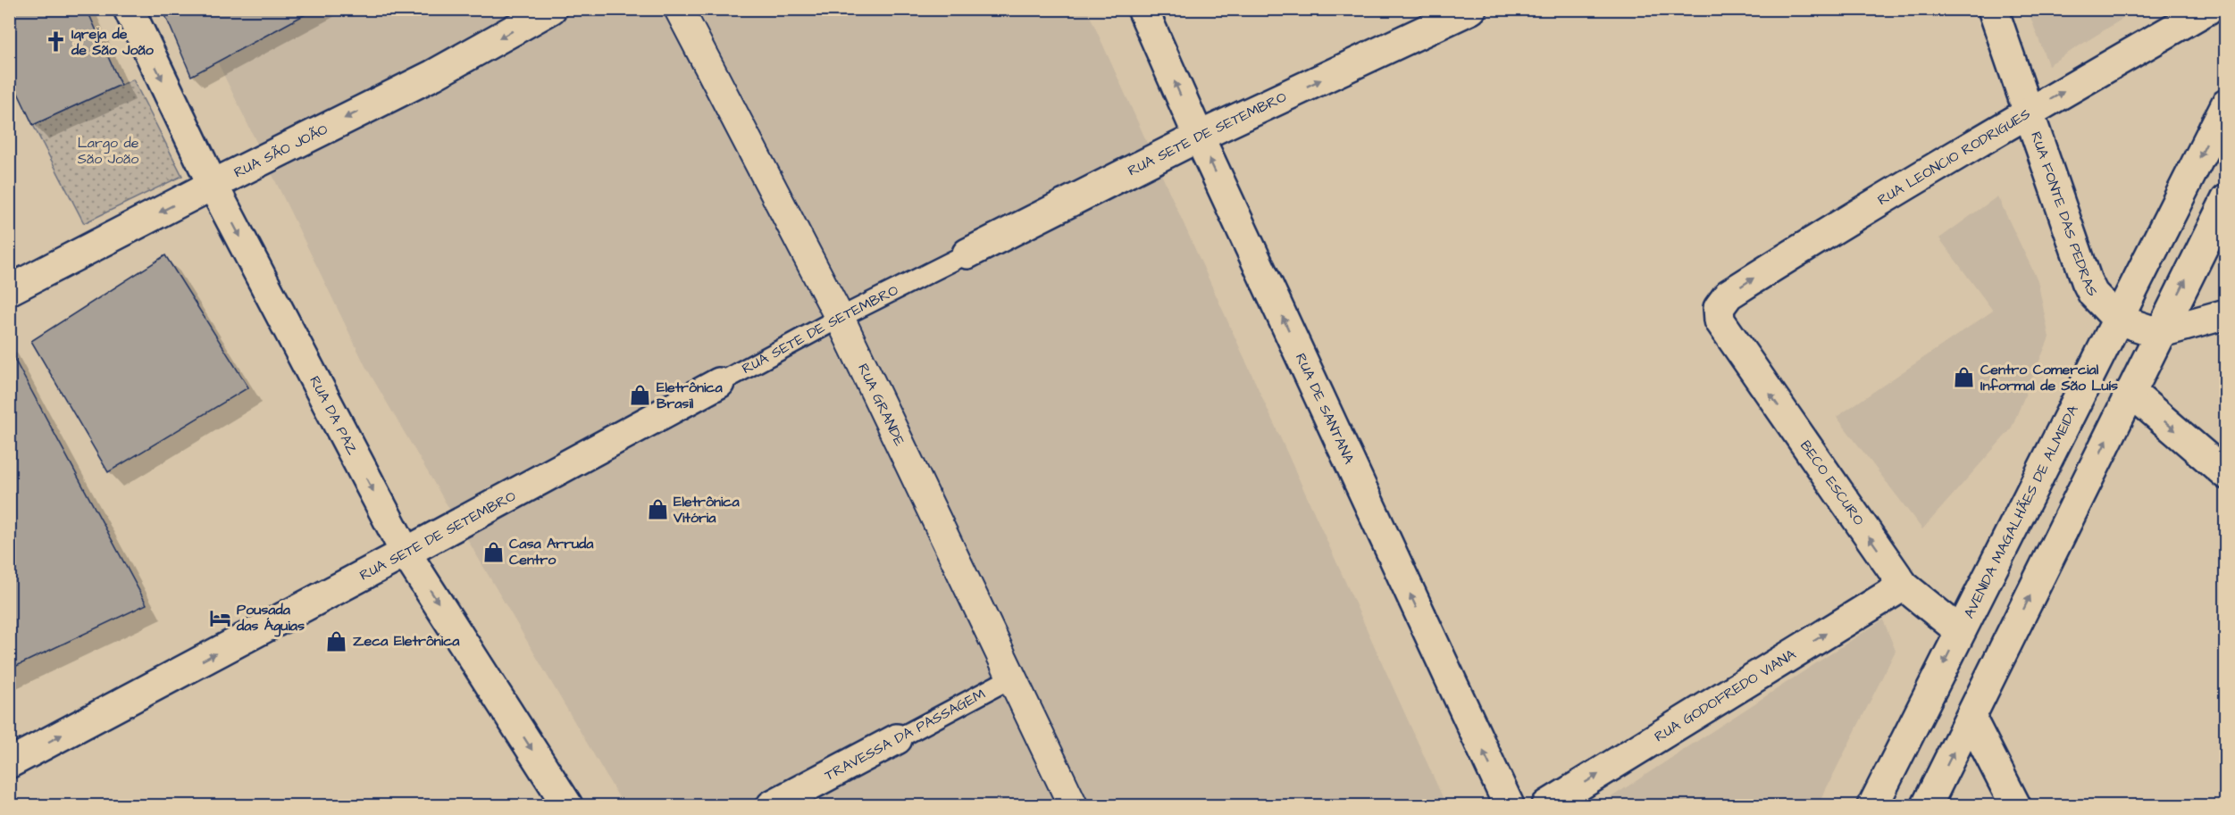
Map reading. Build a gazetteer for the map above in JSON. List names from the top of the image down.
{
  "streets": {
    "street": [
      "RUA SETE DE SETEMBRO",
      "RUA SÃO JOÃO",
      "RUA LEONCIO RODRIGUES",
      "RUA FONTE DAS PEDRAS",
      "RUA GRANDE",
      "RUA DE SANTANA",
      "RUA DA PAZ",
      "BECO ESCURO",
      "AVENIDA MAGALHÃES DE ALMEIDA",
      "RUA GODOFREDO VIANA",
      "TRAVESSA DA PASSAGEM"
    ]
  },
  "crossings": [
    ["RUA SETE DE SETEMBRO", "RUA GRANDE"],
    ["RUA SETE DE SETEMBRO", "RUA DE SANTANA"],
    ["RUA SETE DE SETEMBRO", "RUA DA PAZ"],
    ["RUA SÃO JOÃO", "RUA DA PAZ"],
    ["RUA LEONCIO RODRIGUES", "RUA FONTE DAS PEDRAS"],
    ["RUA LEONCIO RODRIGUES", "BECO ESCURO"],
    ["RUA FONTE DAS PEDRAS", "AVENIDA MAGALHÃES DE ALMEIDA"],
    ["RUA GRANDE", "TRAVESSA DA PASSAGEM"],
    ["BECO ESCURO", "AVENIDA MAGALHÃES DE ALMEIDA"],
    ["BECO ESCURO", "RUA GODOFREDO VIANA"]
  ],
  "one_way": [
    "RUA SETE DE SETEMBRO",
    "RUA SÃO JOÃO",
    "RUA LEONCIO RODRIGUES",
    "RUA DE SANTANA",
    "RUA DA PAZ",
    "BECO ESCURO",
    "RUA GODOFREDO VIANA"
  ],
  "parks": ["Largo de São João"],
  "places": {
    "church": ["Igreja de de São João"],
    "shop": [
      "Centro Comercial Informal de São Luís",
      "Eletrônica Brasil",
      "Eletrônica Vitória",
      "Casa Arruda Centro",
      "Zeca Eletrônica"
    ],
    "hotel": ["Pousada das Águias"]
  }
}
